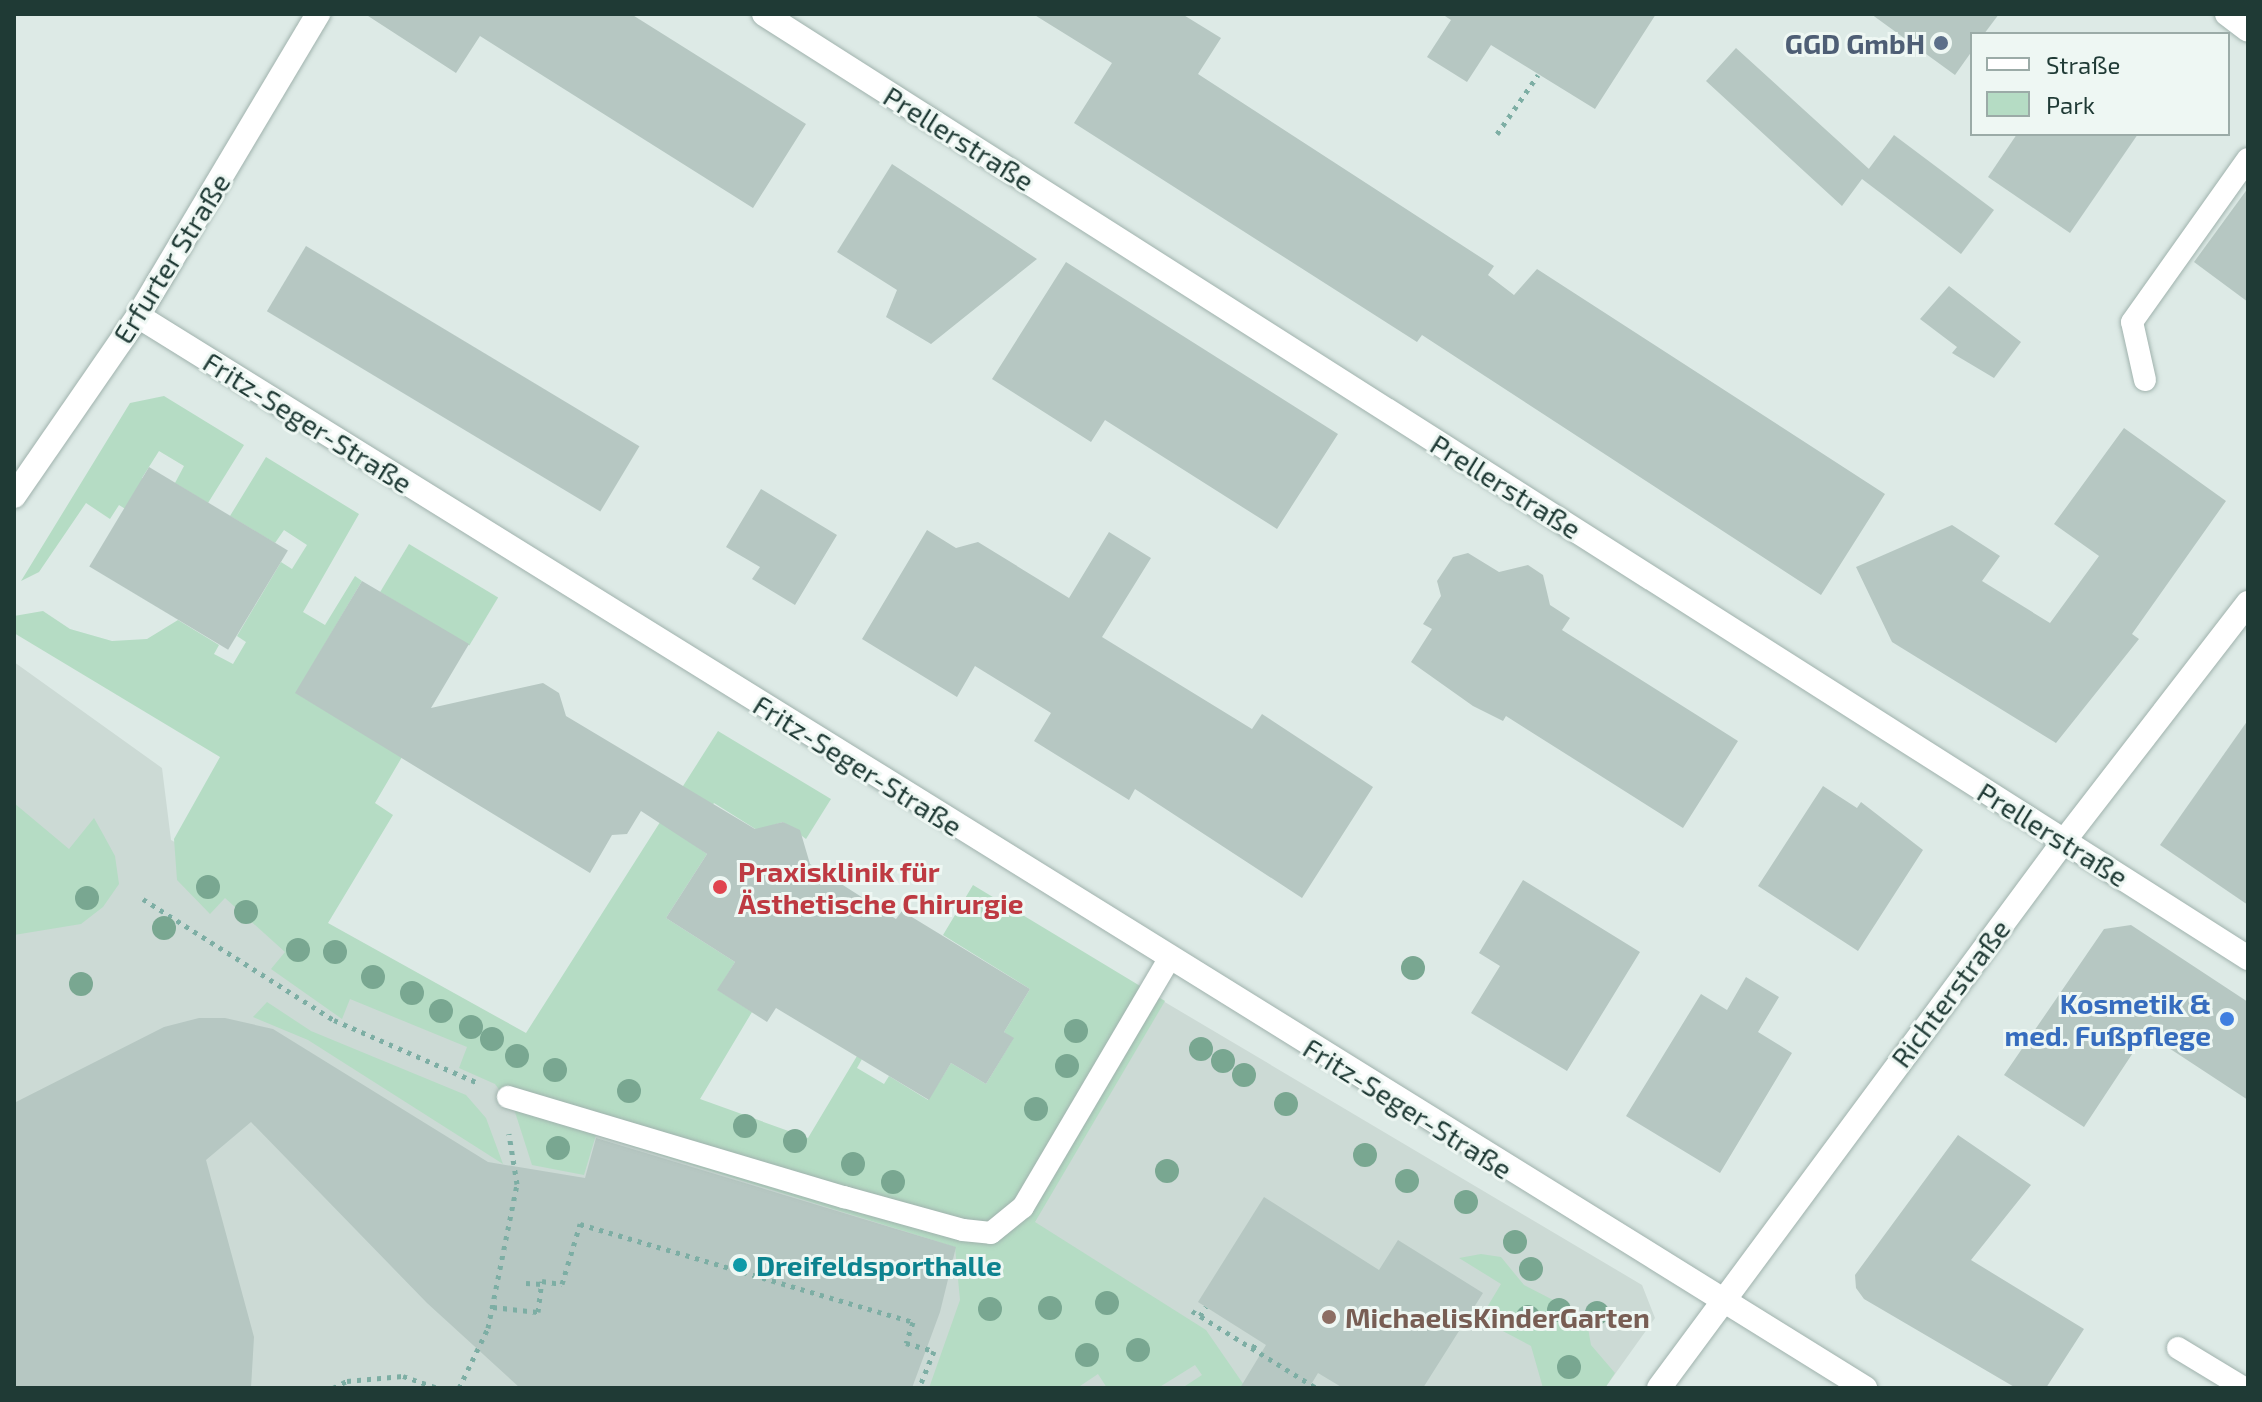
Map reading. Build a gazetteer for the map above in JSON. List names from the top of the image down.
{
  "streets": {
    "street": [
      "Prellerstraße",
      "Erfurter Straße",
      "Fritz-Seger-Straße",
      "Richterstraße"
    ]
  },
  "crossings": [
    ["Prellerstraße", "Richterstraße"],
    ["Erfurter Straße", "Fritz-Seger-Straße"],
    ["Fritz-Seger-Straße", "Richterstraße"]
  ],
  "places": [
    "GGD GmbH",
    "Praxisklinik für Ästhetische Chirurgie",
    "Kosmetik & med. Fußpflege",
    "Dreifeldsporthalle",
    "MichaelisKinderGarten"
  ],
  "legend": ["Straße", "Park"]
}
